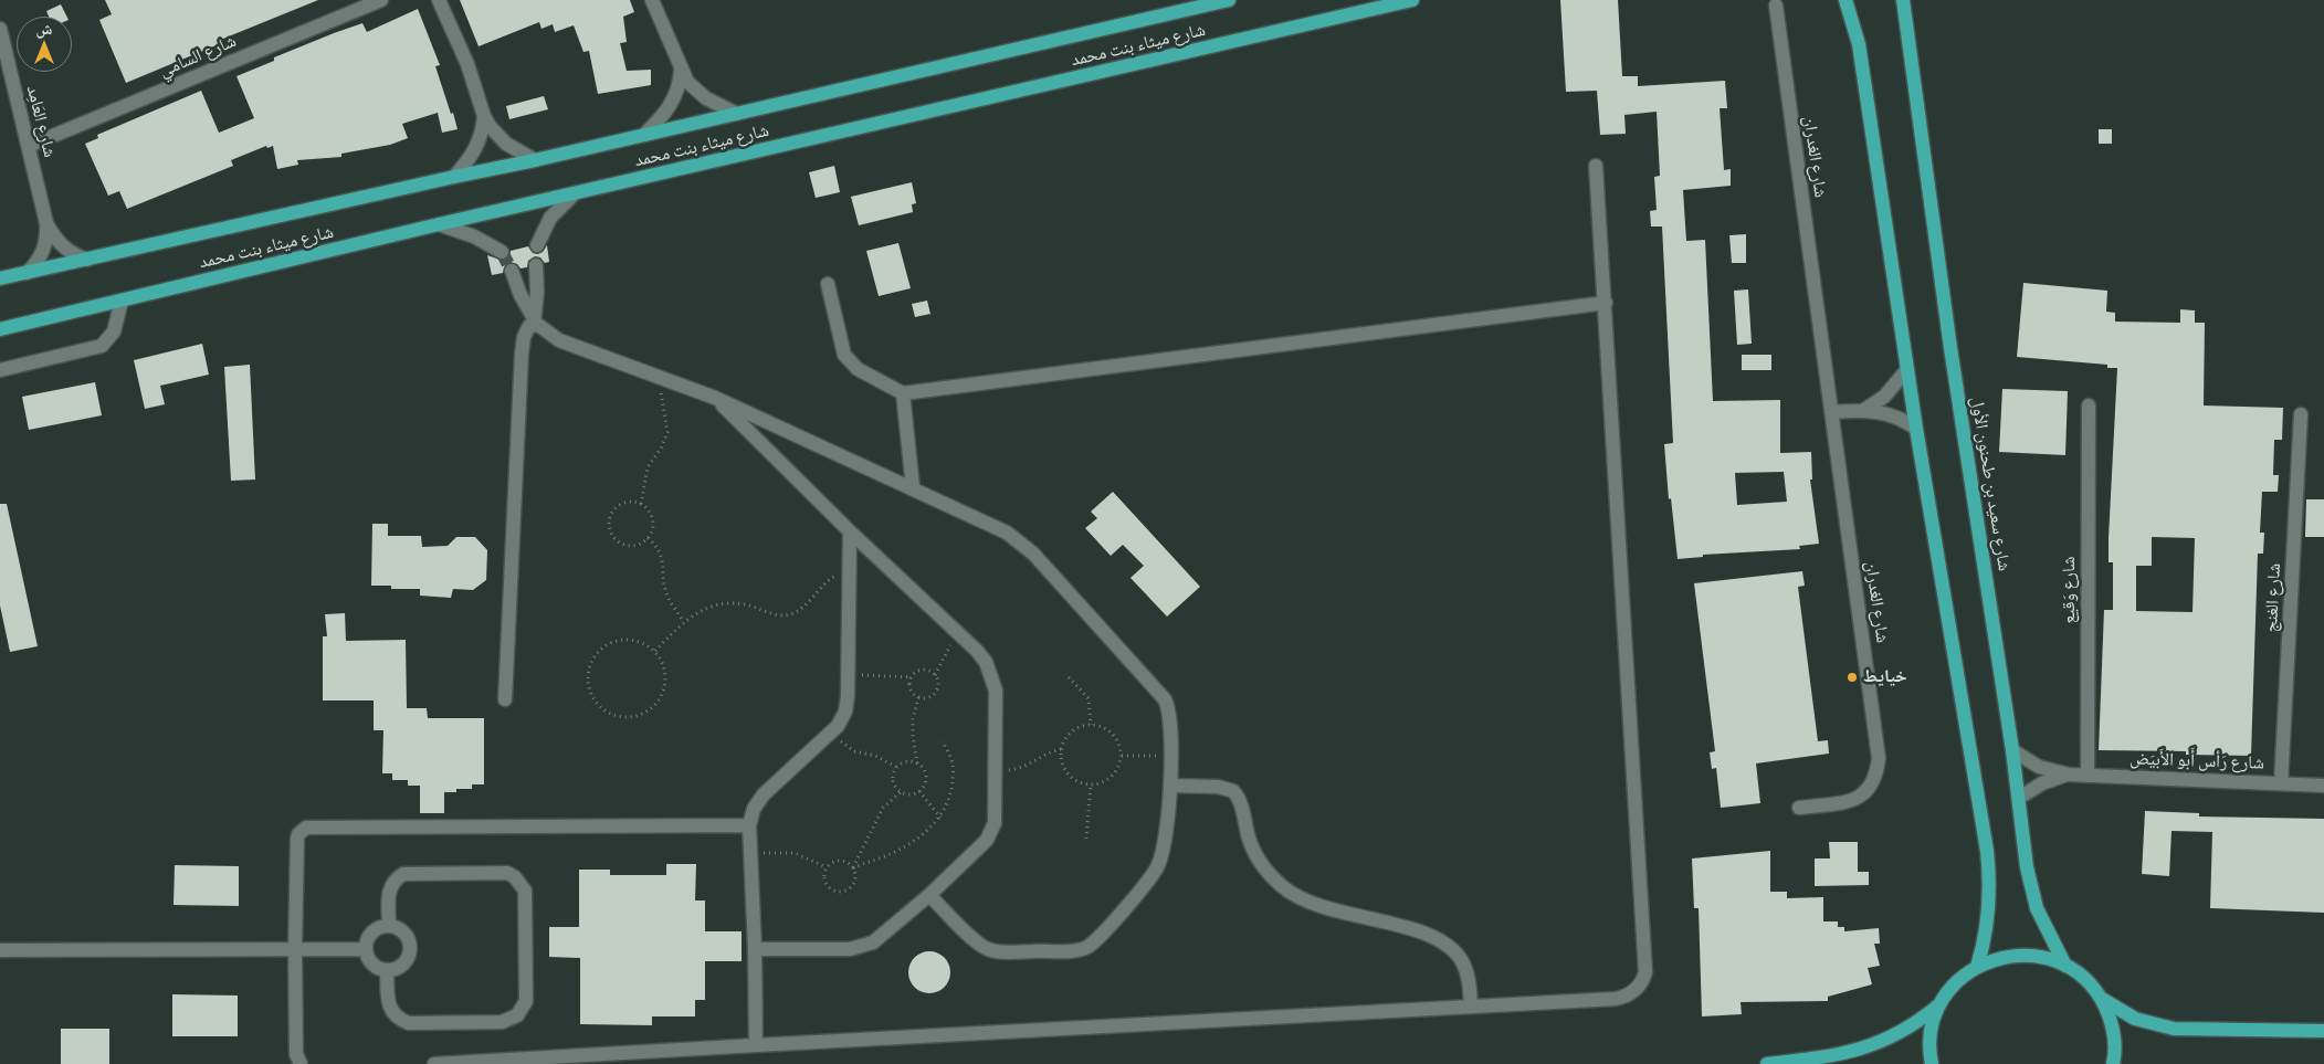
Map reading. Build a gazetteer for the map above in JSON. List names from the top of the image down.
{
  "streets": {
    "main road": ["شارع ميثاء بنت محمد", "شارع سعيد بن طحنون الأول"],
    "street": [
      "شارع السامي",
      "شارع العَامِد",
      "شارع الغدران",
      "شارع وَقيع",
      "شارع الغنج",
      "شارع رَأس أَبو الأَبيَض"
    ]
  },
  "crossings": [
    ["شارع ميثاء بنت محمد", "شارع العَامِد"],
    ["شارع السامي", "شارع العَامِد"],
    ["شارع سعيد بن طحنون الأول", "شارع رَأس أَبو الأَبيَض"],
    ["شارع وَقيع", "شارع رَأس أَبو الأَبيَض"],
    ["شارع الغنج", "شارع رَأس أَبو الأَبيَض"]
  ],
  "places": ["خيايط"],
  "north": "top"
}
